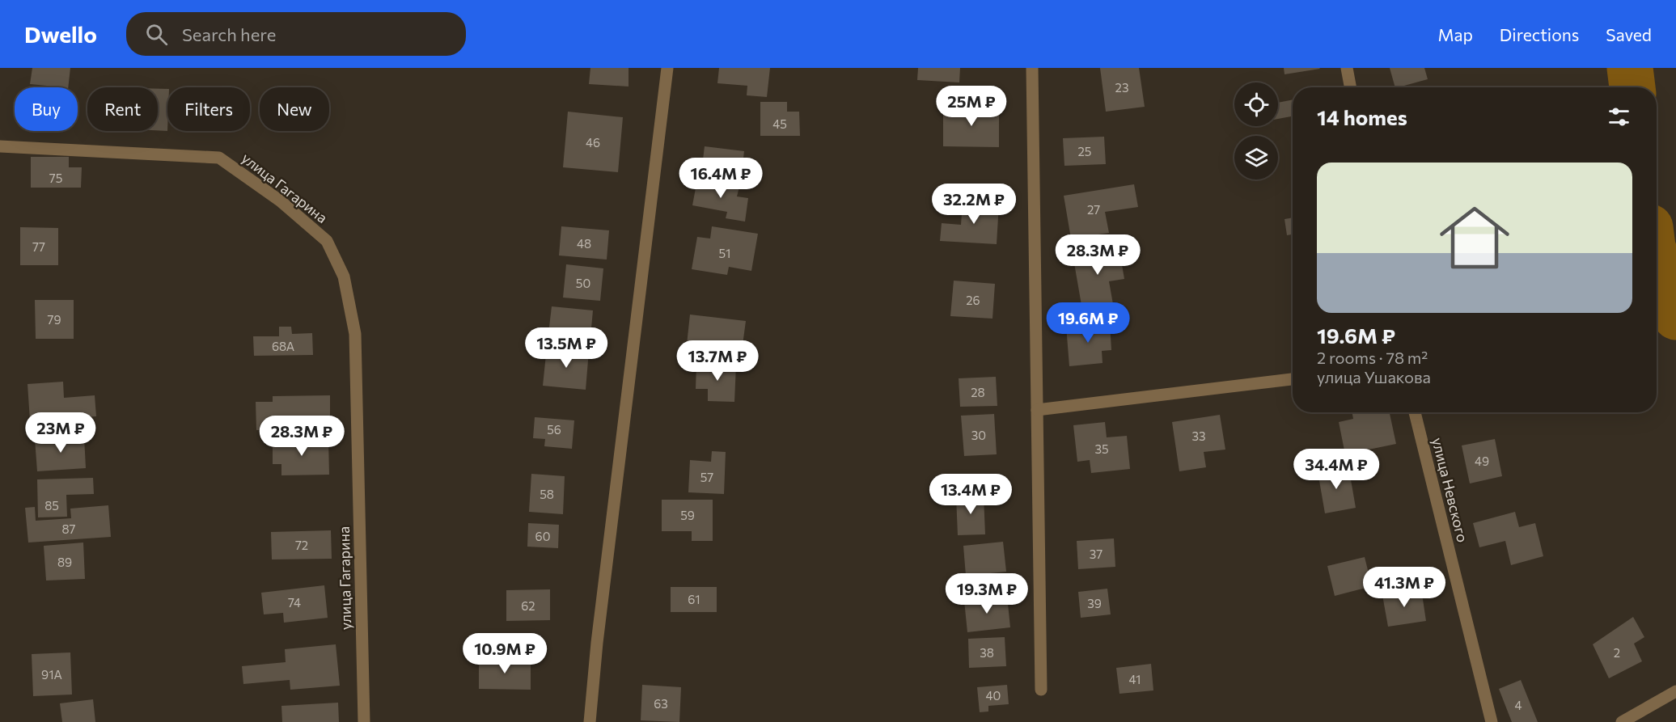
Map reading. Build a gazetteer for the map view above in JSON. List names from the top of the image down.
{
  "streets": {
    "street": ["улица Гагарина", "улица Невского"]
  },
  "house_numbers": [
    "23",
    "45",
    "46",
    "25",
    "75",
    "27",
    "48",
    "77",
    "51",
    "50",
    "26",
    "79",
    "68А",
    "28",
    "56",
    "30",
    "33",
    "35",
    "49",
    "57",
    "58",
    "85",
    "59",
    "87",
    "60",
    "72",
    "37",
    "89",
    "61",
    "74",
    "39",
    "62",
    "38",
    "2",
    "91А",
    "41",
    "40",
    "63",
    "4"
  ],
  "page": {
    "header": "Dwello",
    "search": "Search here",
    "nav": ["Map", "Directions", "Saved"],
    "price": [
      "25M ₽",
      "16.4M ₽",
      "32.2M ₽",
      "28.3M ₽",
      "19.6M ₽",
      "13.5M ₽",
      "13.7M ₽",
      "23M ₽",
      "28.3M ₽",
      "34.4M ₽",
      "13.4M ₽",
      "41.3M ₽",
      "19.3M ₽",
      "10.9M ₽"
    ],
    "chip": [
      "Buy",
      "Rent",
      "Filters",
      "New"
    ],
    "heading": "14 homes",
    "list": [
      {
        "name": "19.6M ₽",
        "note": "2 rooms · 78 m² · улица Ушакова"
      }
    ]
  }
}
